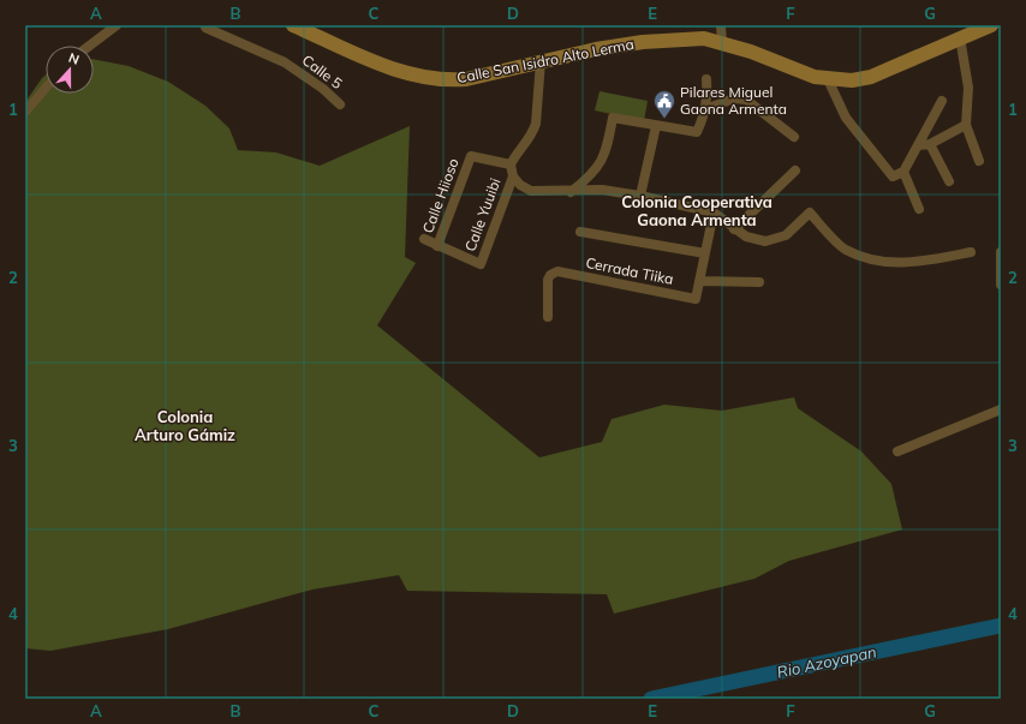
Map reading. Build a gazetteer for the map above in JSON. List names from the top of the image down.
{
  "streets": {
    "street": [
      "Calle San Isidro Alto Lerma",
      "Calle 5",
      "Calle Hiioso",
      "Calle Yuuibi",
      "Cerrada Tiika"
    ]
  },
  "crossings": [
    ["Calle Hiioso", "Calle Yuuibi"]
  ],
  "districts": ["Colonia Cooperativa Gaona Armenta", "Colonia Arturo Gámiz"],
  "water": ["Rio Azoyapan"],
  "places": {
    "public building": ["Pilares Miguel Gaona Armenta"]
  },
  "north": "top",
  "grid": {
    "columns": [
      "A",
      "B",
      "C",
      "D",
      "E",
      "F",
      "G"
    ],
    "rows": [
      "1",
      "2",
      "3",
      "4"
    ]
  }
}
